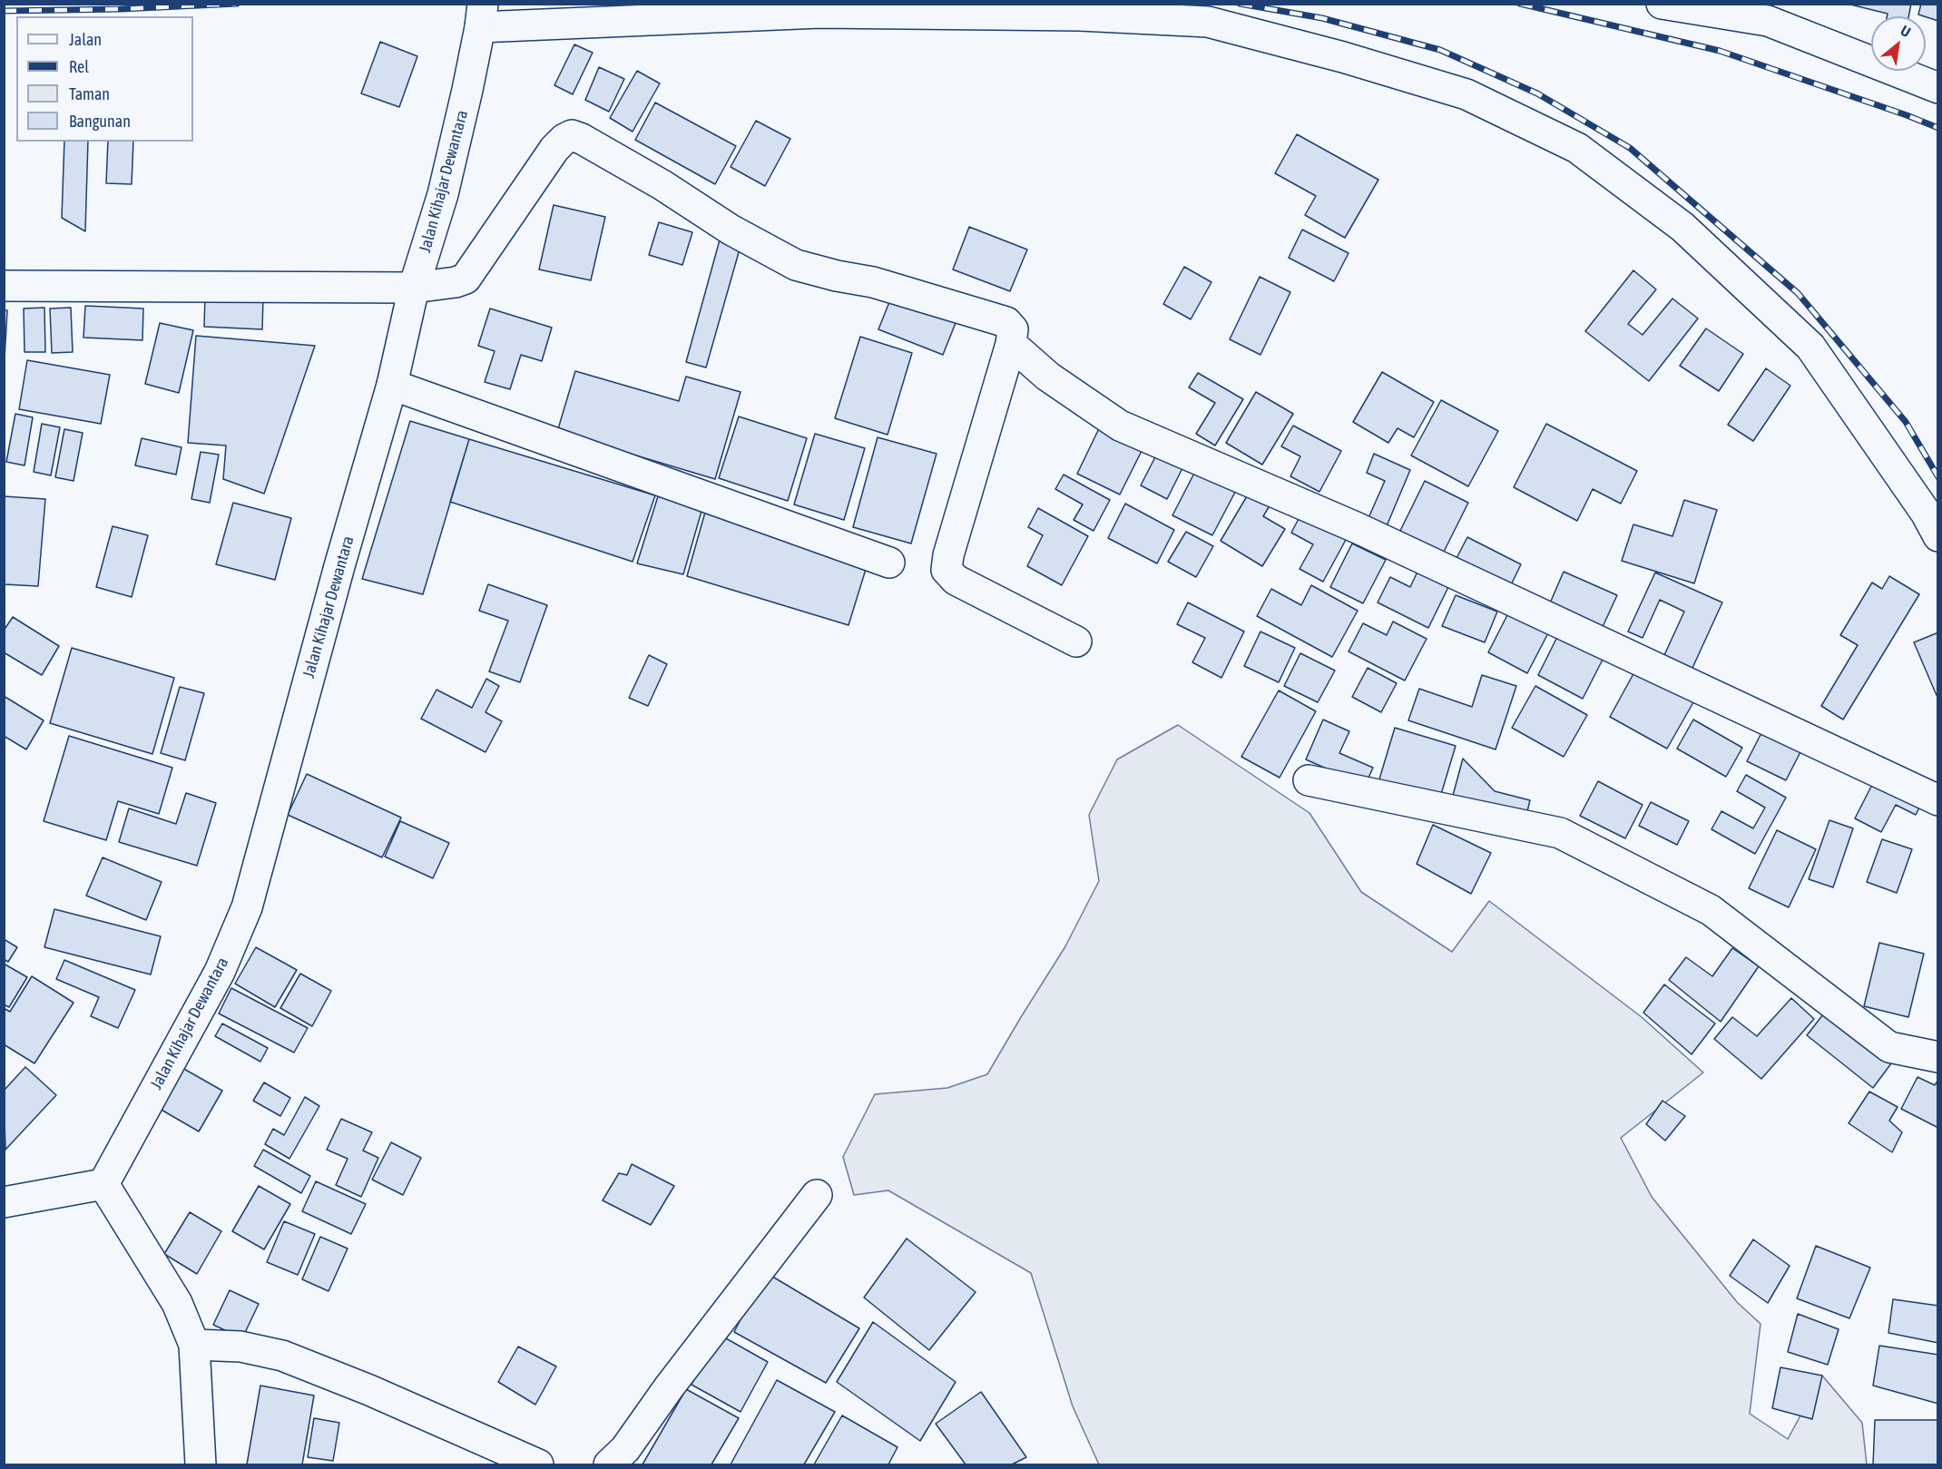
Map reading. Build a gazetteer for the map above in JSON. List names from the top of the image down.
{
  "streets": {
    "street": ["Jalan Kihajar Dewantara"]
  },
  "legend": [
    "Jalan",
    "Rel",
    "Taman",
    "Bangunan"
  ],
  "north": "top right"
}
